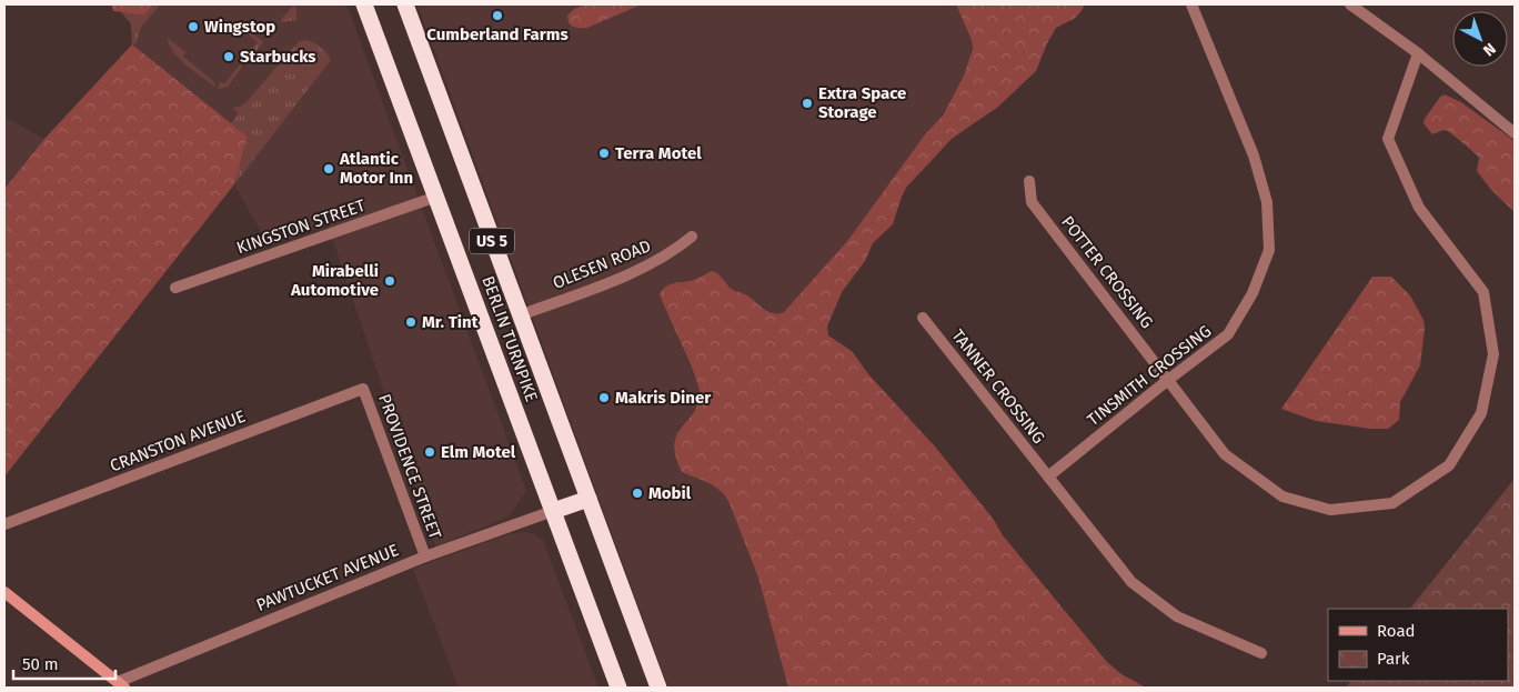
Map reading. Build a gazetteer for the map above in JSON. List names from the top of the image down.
{
  "streets": {
    "highway": ["US 5", "BERLIN TURNPIKE"],
    "street": [
      "KINGSTON STREET",
      "OLESEN ROAD",
      "POTTER CROSSING",
      "TINSMITH CROSSING",
      "TANNER CROSSING",
      "CRANSTON AVENUE",
      "PROVIDENCE STREET",
      "PAWTUCKET AVENUE"
    ]
  },
  "crossings": [
    ["KINGSTON STREET", "BERLIN TURNPIKE"],
    ["OLESEN ROAD", "BERLIN TURNPIKE"],
    ["POTTER CROSSING", "TINSMITH CROSSING"],
    ["BERLIN TURNPIKE", "PAWTUCKET AVENUE"],
    ["TINSMITH CROSSING", "TANNER CROSSING"],
    ["CRANSTON AVENUE", "PROVIDENCE STREET"],
    ["PROVIDENCE STREET", "PAWTUCKET AVENUE"]
  ],
  "places": [
    "Cumberland Farms",
    "Wingstop",
    "Starbucks",
    "Extra Space Storage",
    "Terra Motel",
    "Atlantic Motor Inn",
    "Mirabelli Automotive",
    "Mr. Tint",
    "Makris Diner",
    "Elm Motel",
    "Mobil"
  ],
  "legend": ["Road", "Park"],
  "scale_bar": "50 m",
  "north": "bottom right"
}
